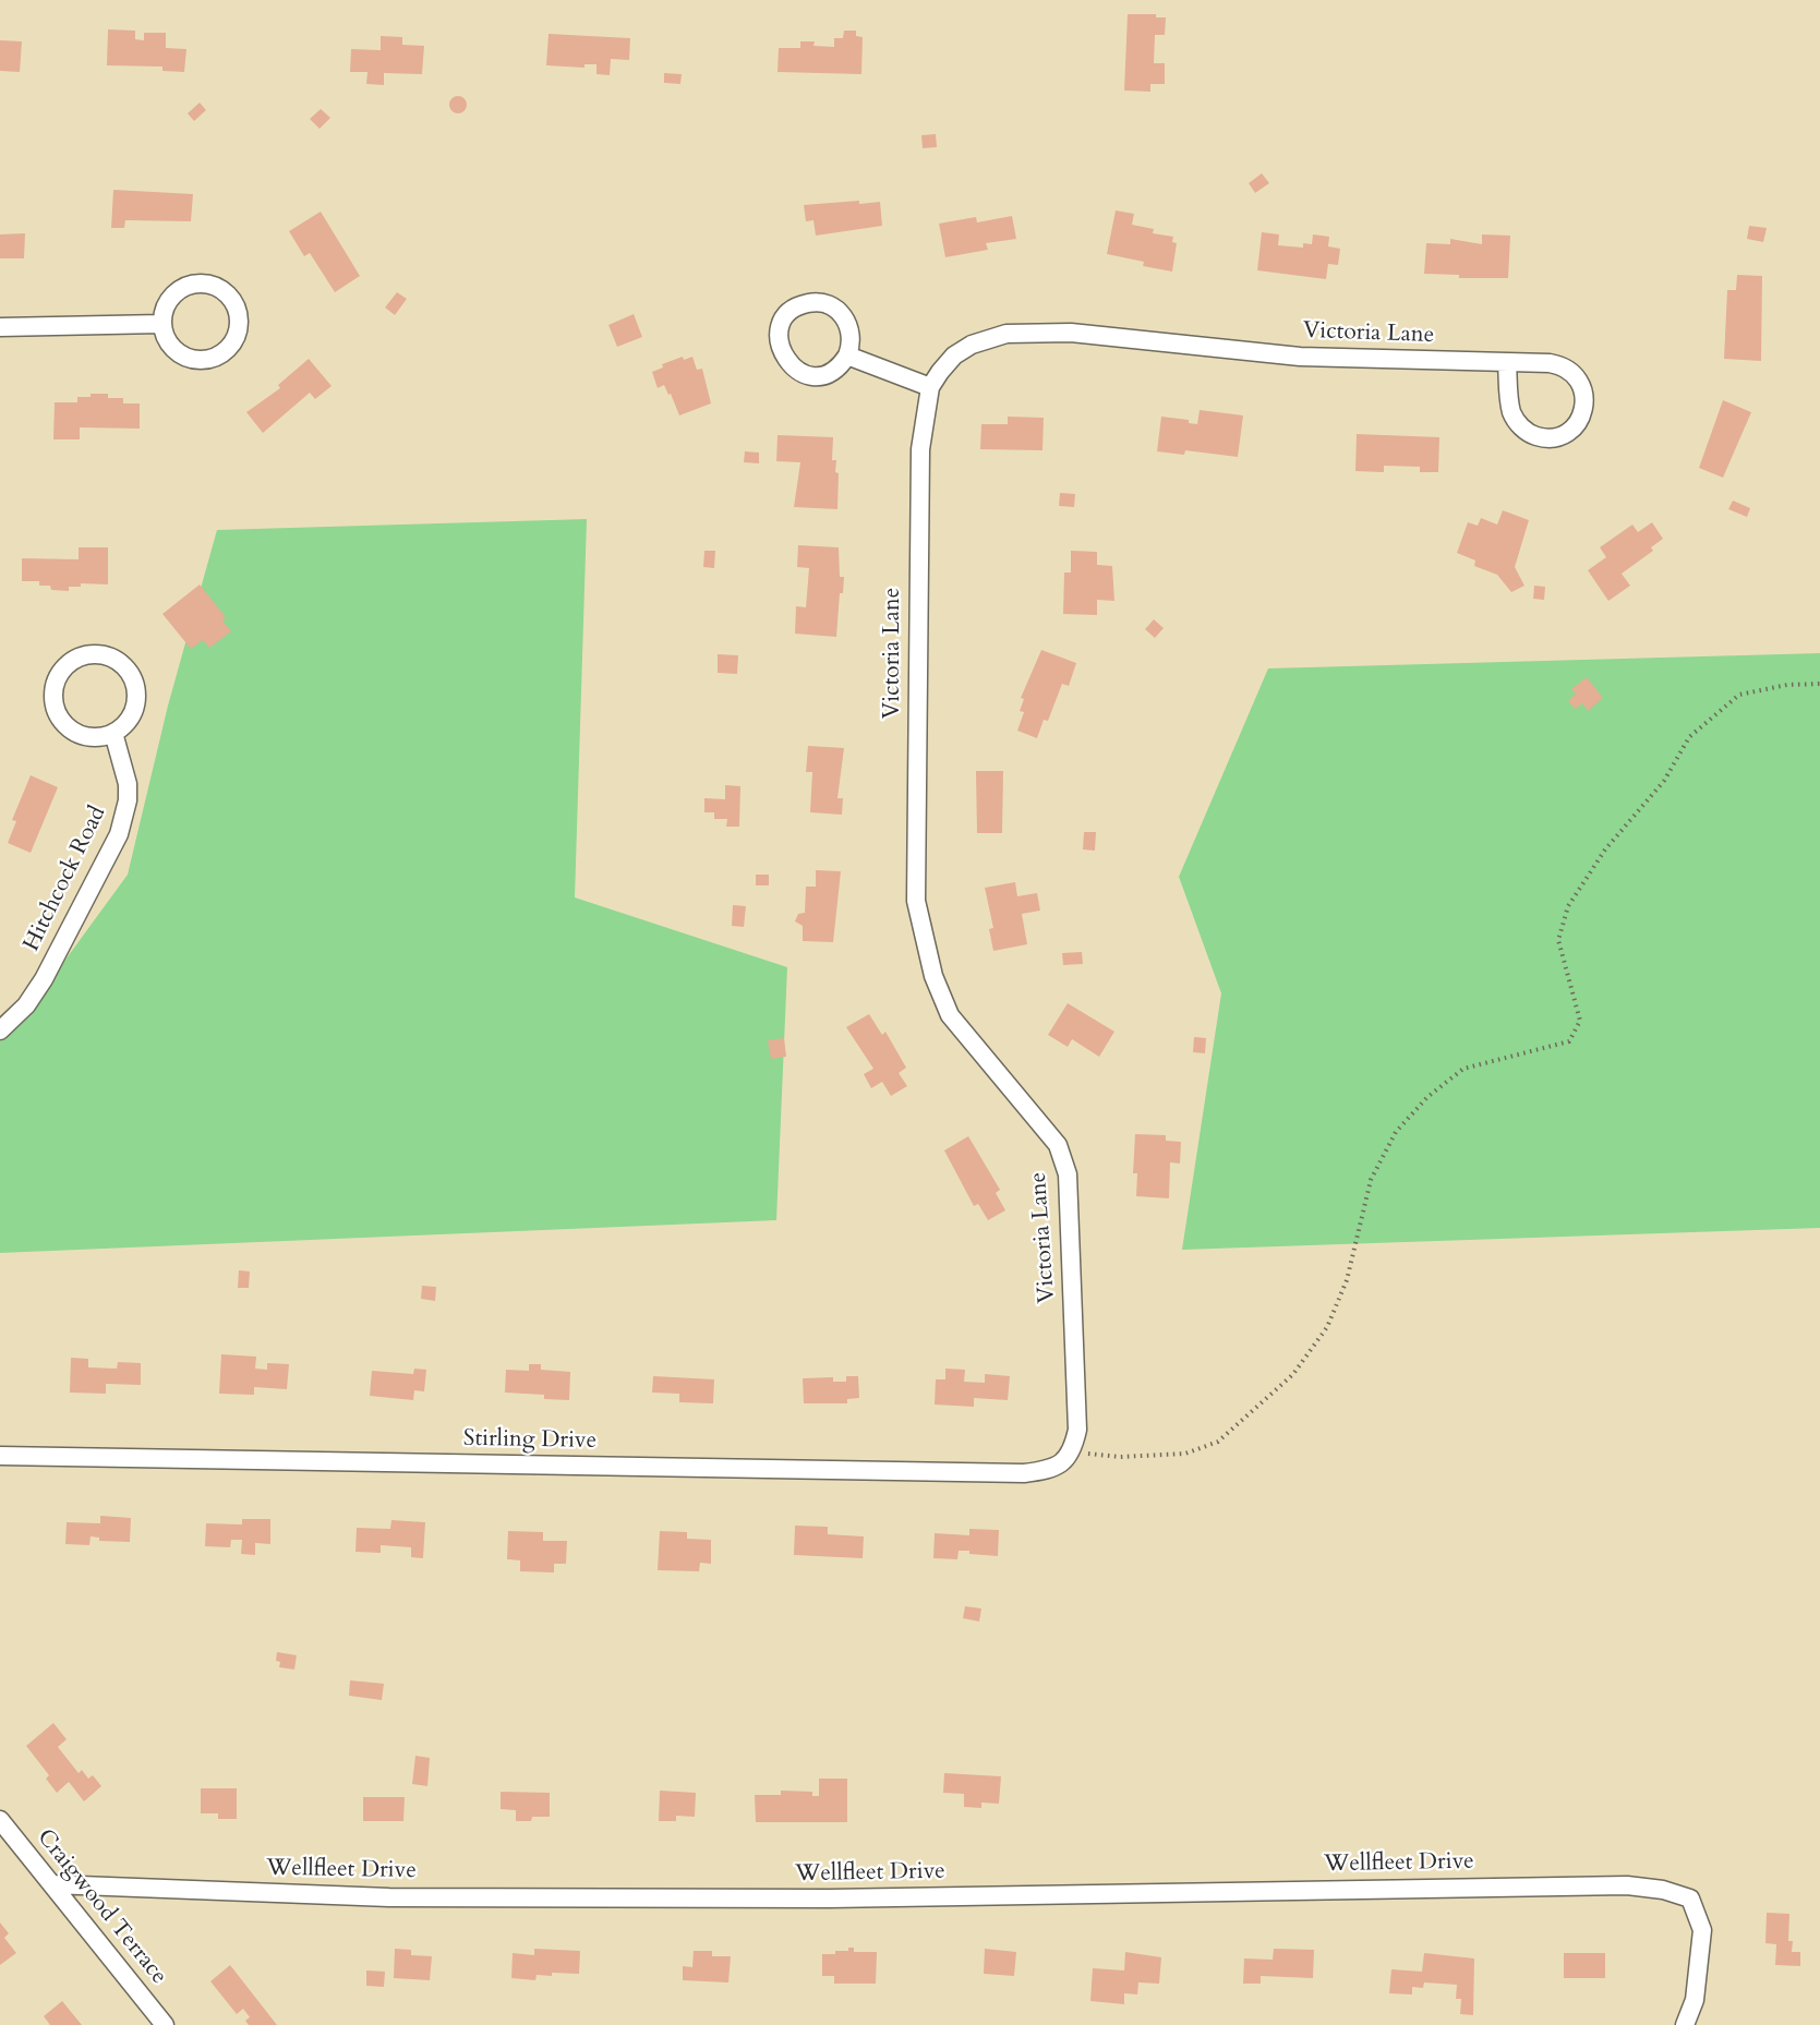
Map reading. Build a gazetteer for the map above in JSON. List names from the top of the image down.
{
  "streets": {
    "street": [
      "Victoria Lane",
      "Hitchcock Road",
      "Stirling Drive",
      "Wellfleet Drive",
      "Craigwood Terrace"
    ]
  },
  "crossings": [
    ["Victoria Lane", "Stirling Drive"],
    ["Wellfleet Drive", "Craigwood Terrace"]
  ]
}
